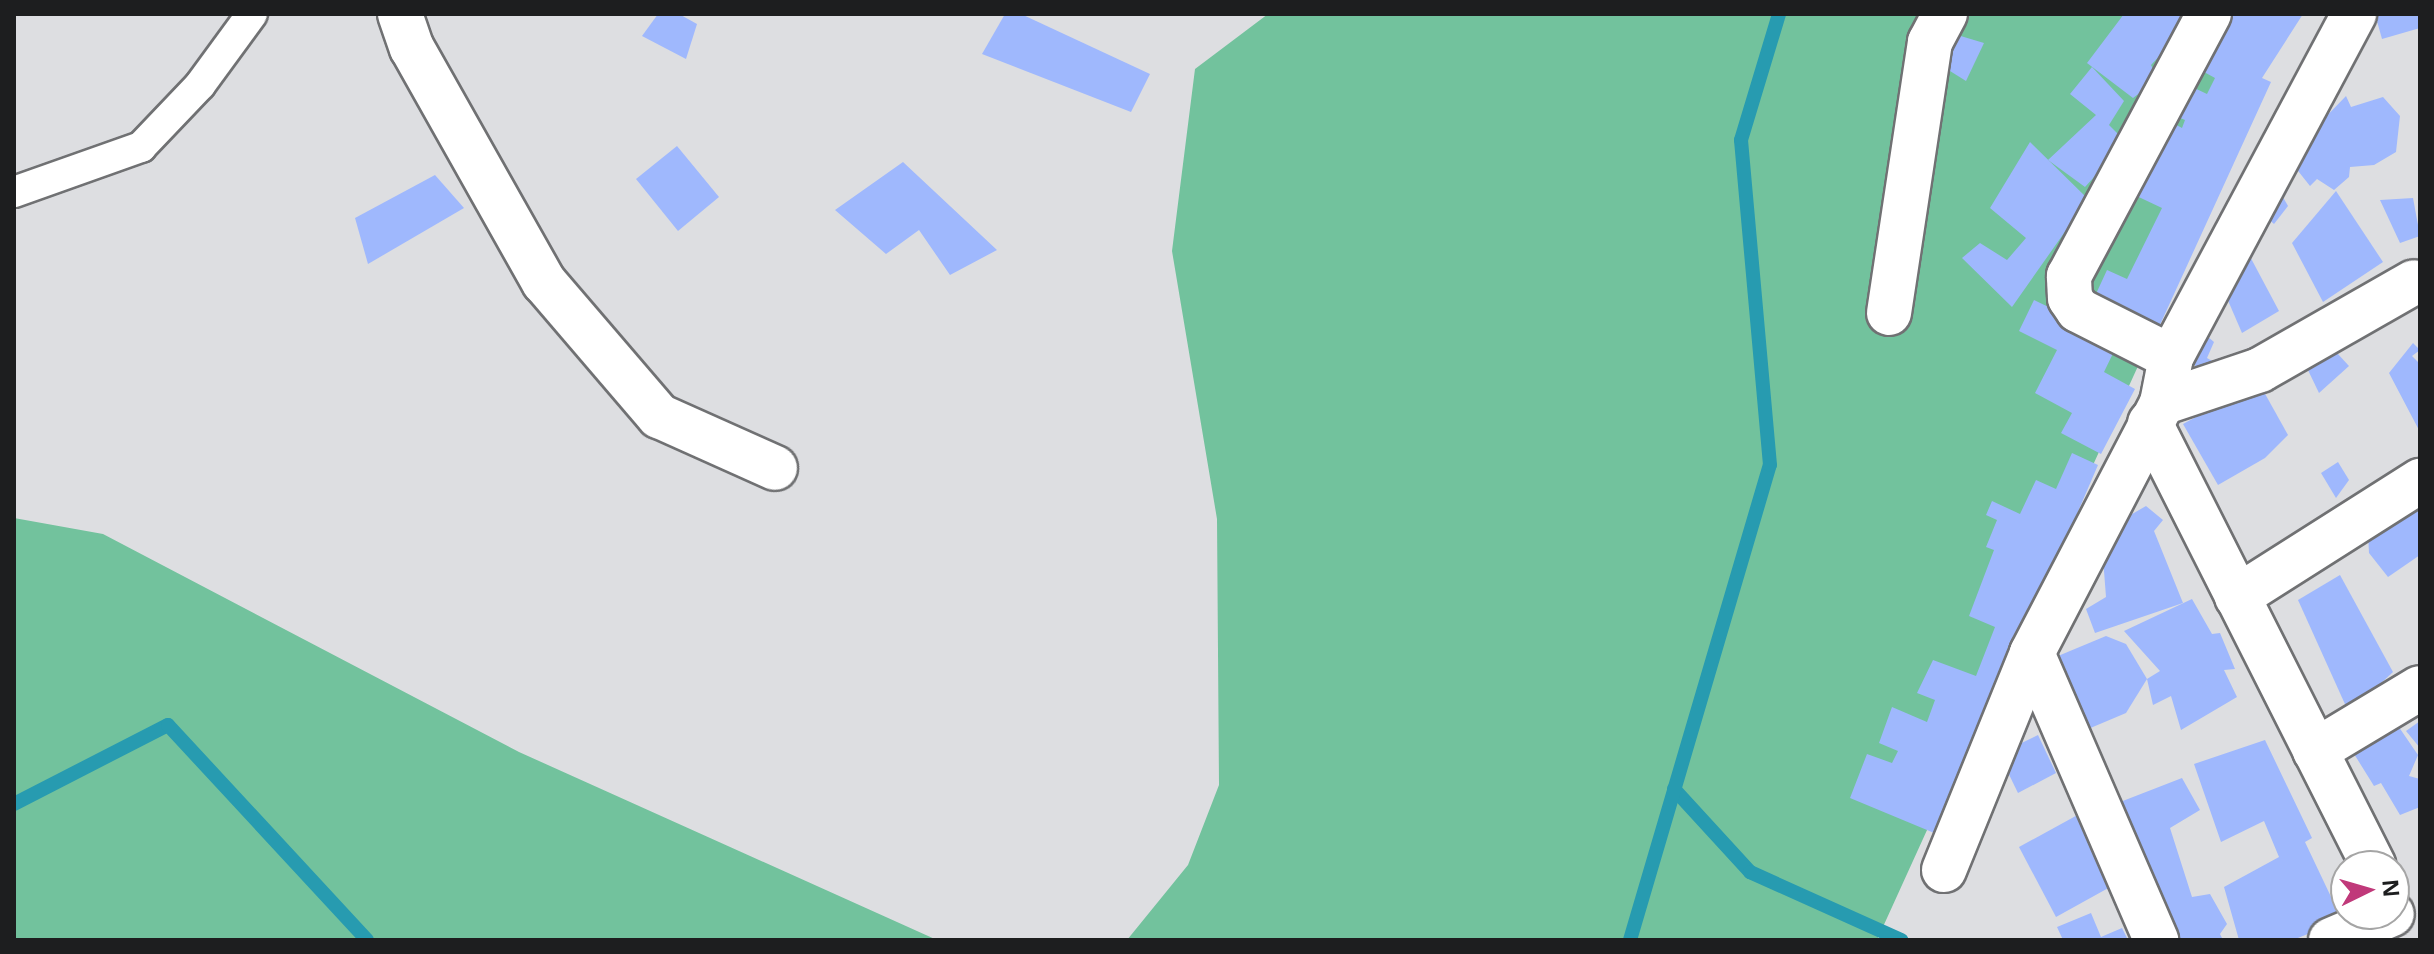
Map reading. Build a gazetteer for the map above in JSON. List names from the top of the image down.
{
  "north": "right"
}
